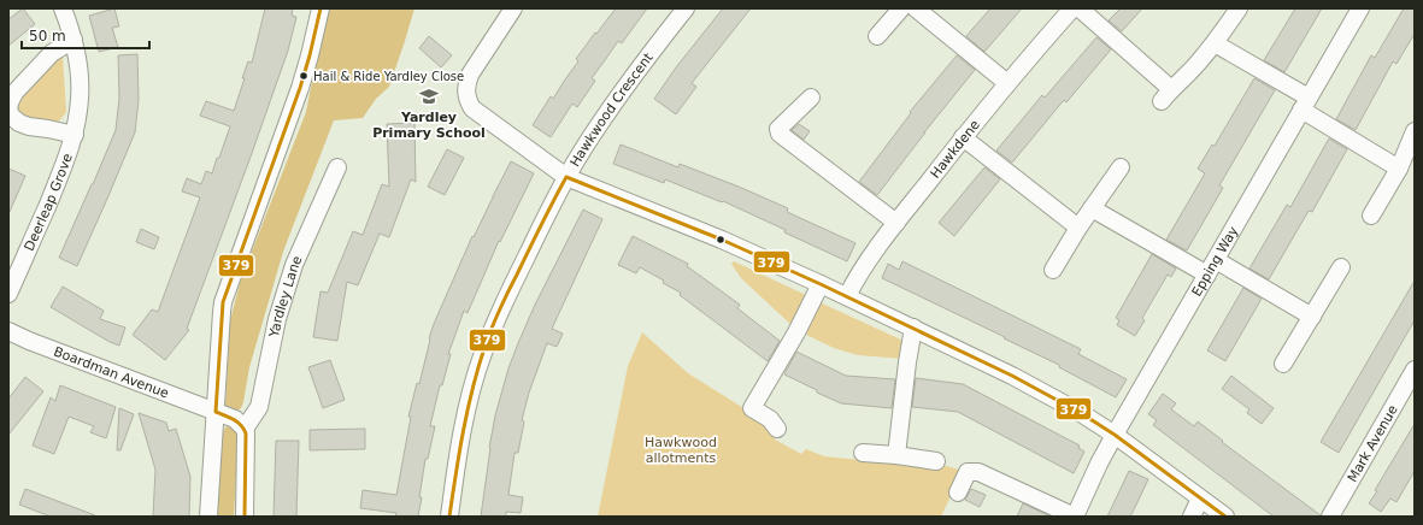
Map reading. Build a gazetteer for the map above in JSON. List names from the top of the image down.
{
  "streets": {
    "street": [
      "Hawkwood Crescent",
      "Hawkdene",
      "Deerleap Grove",
      "Epping Way",
      "Yardley Lane",
      "Boardman Avenue",
      "Mark Avenue"
    ]
  },
  "parks": ["Hawkwood allotments"],
  "places": {
    "other": ["Hail & Ride Yardley Close"],
    "school or university": ["Yardley Primary School"]
  },
  "lines": ["transit line 379"],
  "scale_bar": "50 m"
}
